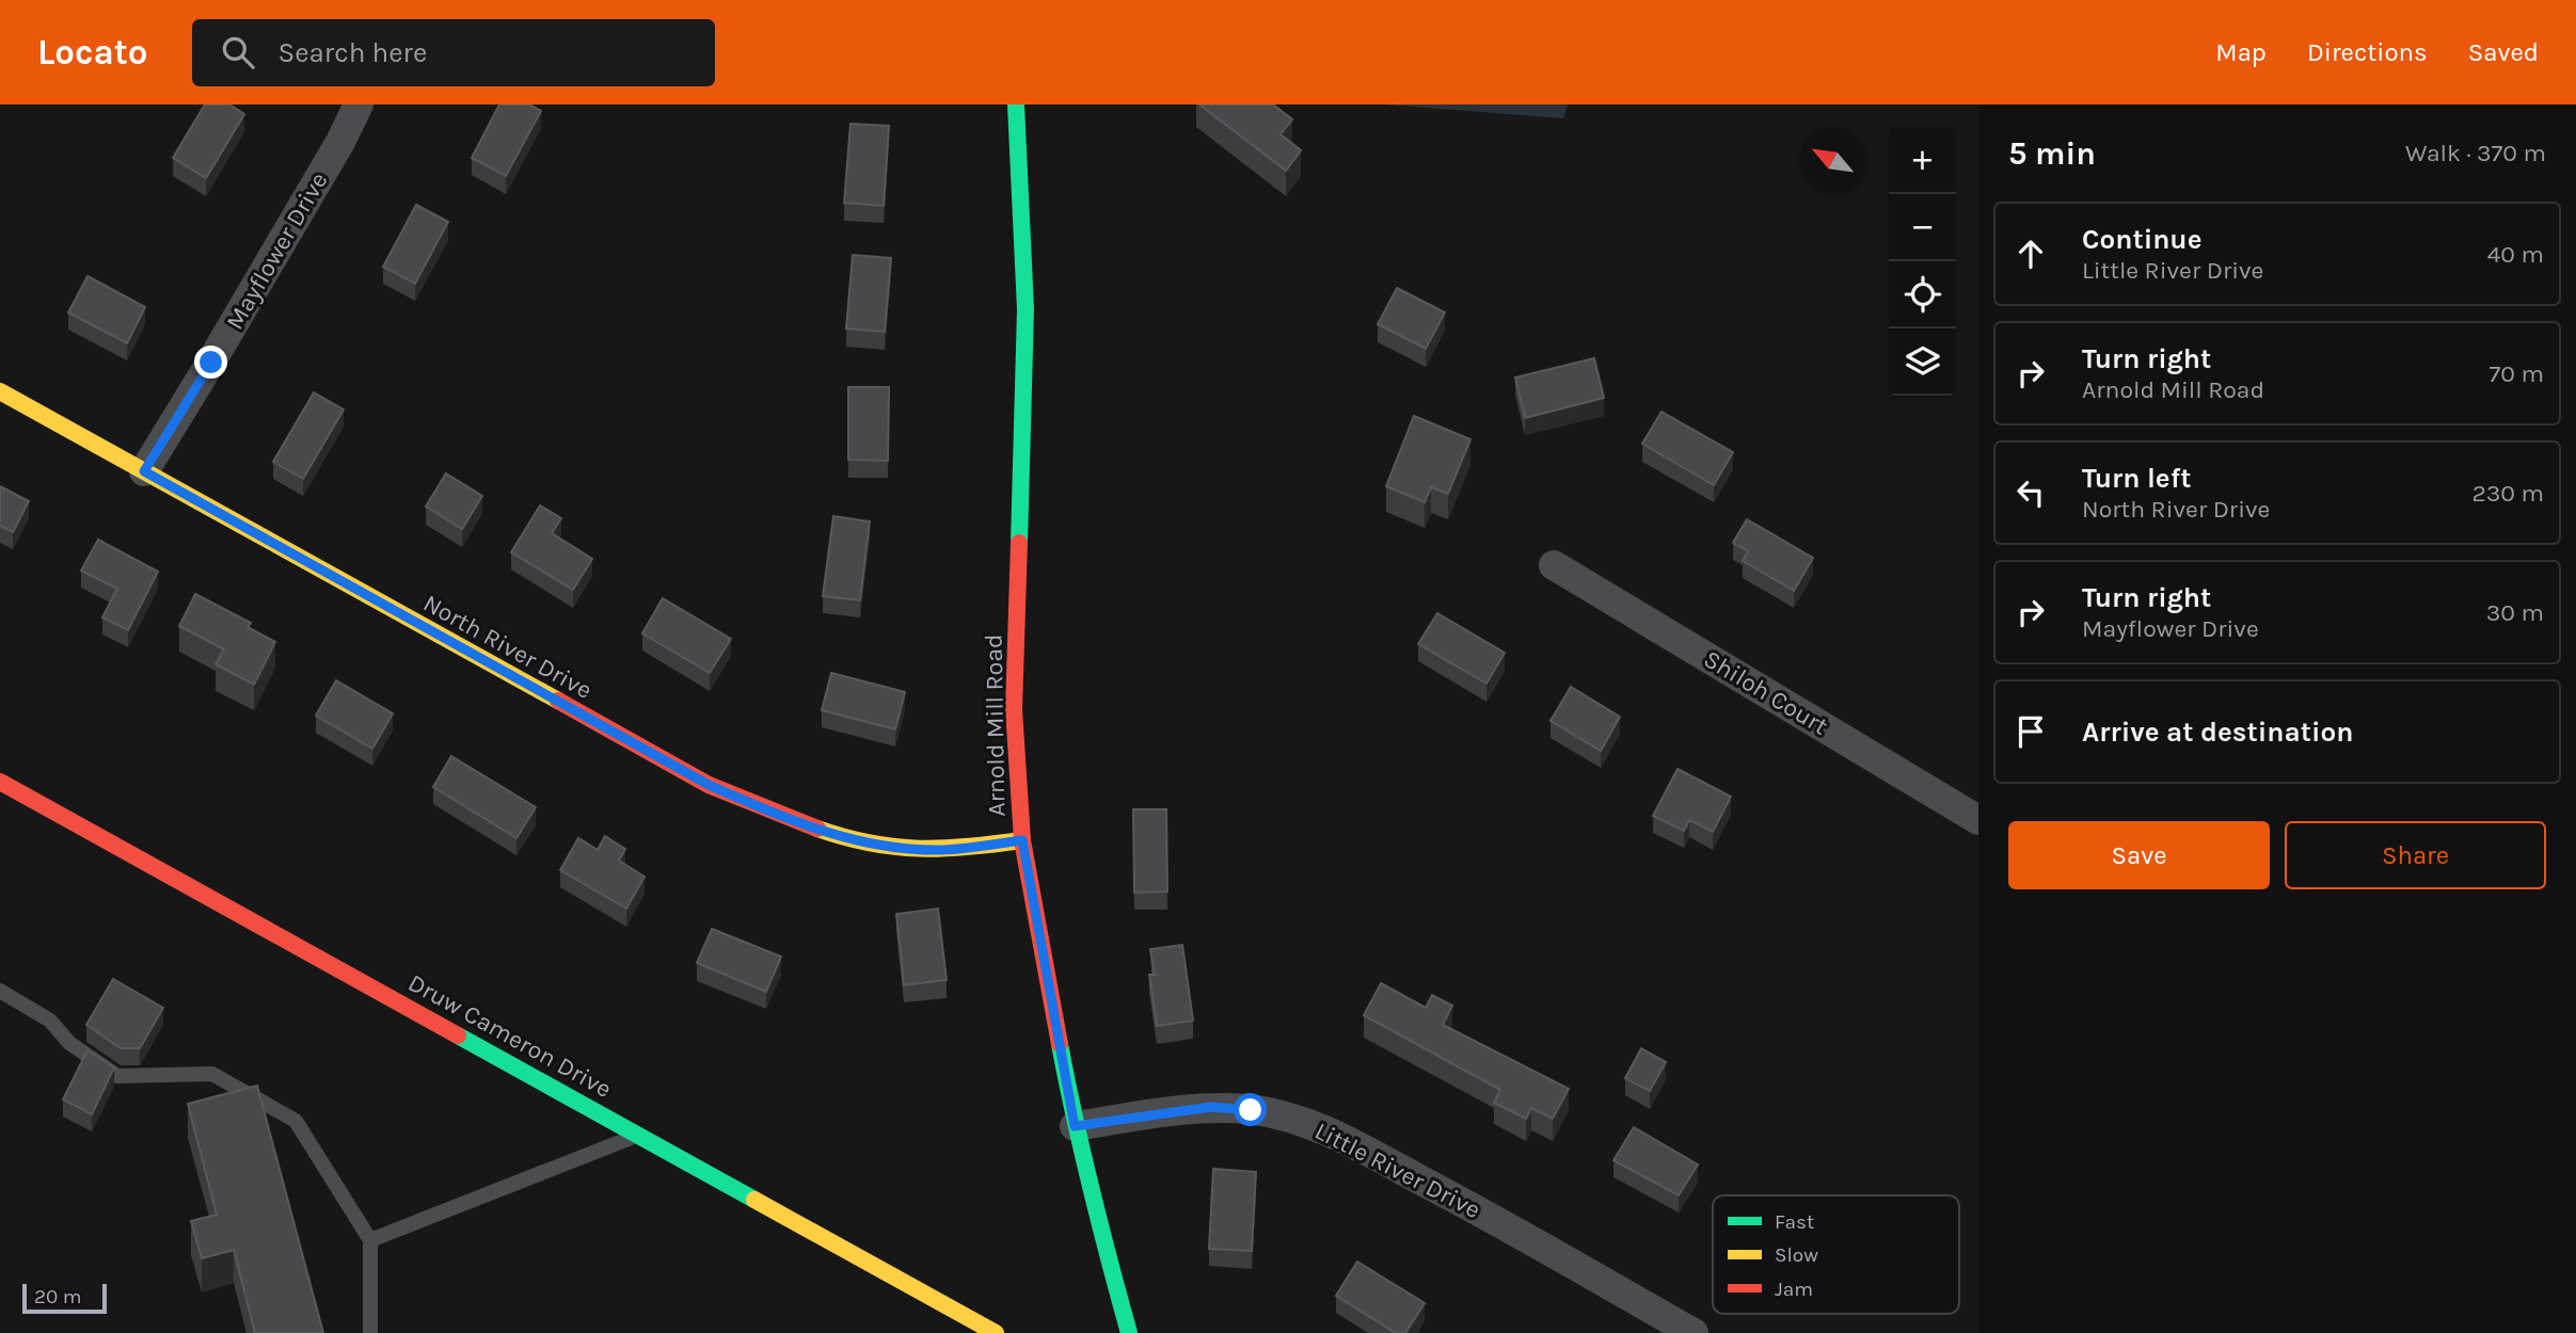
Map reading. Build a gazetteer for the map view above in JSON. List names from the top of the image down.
{
  "streets": {
    "street": [
      "Mayflower Drive",
      "North River Drive",
      "Shiloh Court",
      "Arnold Mill Road",
      "Druw Cameron Drive",
      "Little River Drive"
    ]
  },
  "crossings": [
    ["Mayflower Drive", "North River Drive"],
    ["North River Drive", "Arnold Mill Road"],
    ["Arnold Mill Road", "Little River Drive"]
  ],
  "legend": ["Fast", "Slow", "Jam"],
  "scale_bar": "20 m",
  "north": "top left",
  "page": {
    "header": "Locato",
    "search": "Search here",
    "nav": ["Map", "Directions", "Saved"],
    "heading": ["5 min", "Walk · 370 m"],
    "map_buttons": ["+", "−"],
    "list": [
      ["Continue", "Little River Drive", "40 m"],
      ["Turn right", "Arnold Mill Road", "70 m"],
      ["Turn left", "North River Drive", "230 m"],
      ["Turn right", "Mayflower Drive", "30 m"],
      "Arrive at destination"
    ],
    "buttons": ["Save", "Share"],
    "scale": "20 m"
  }
}
